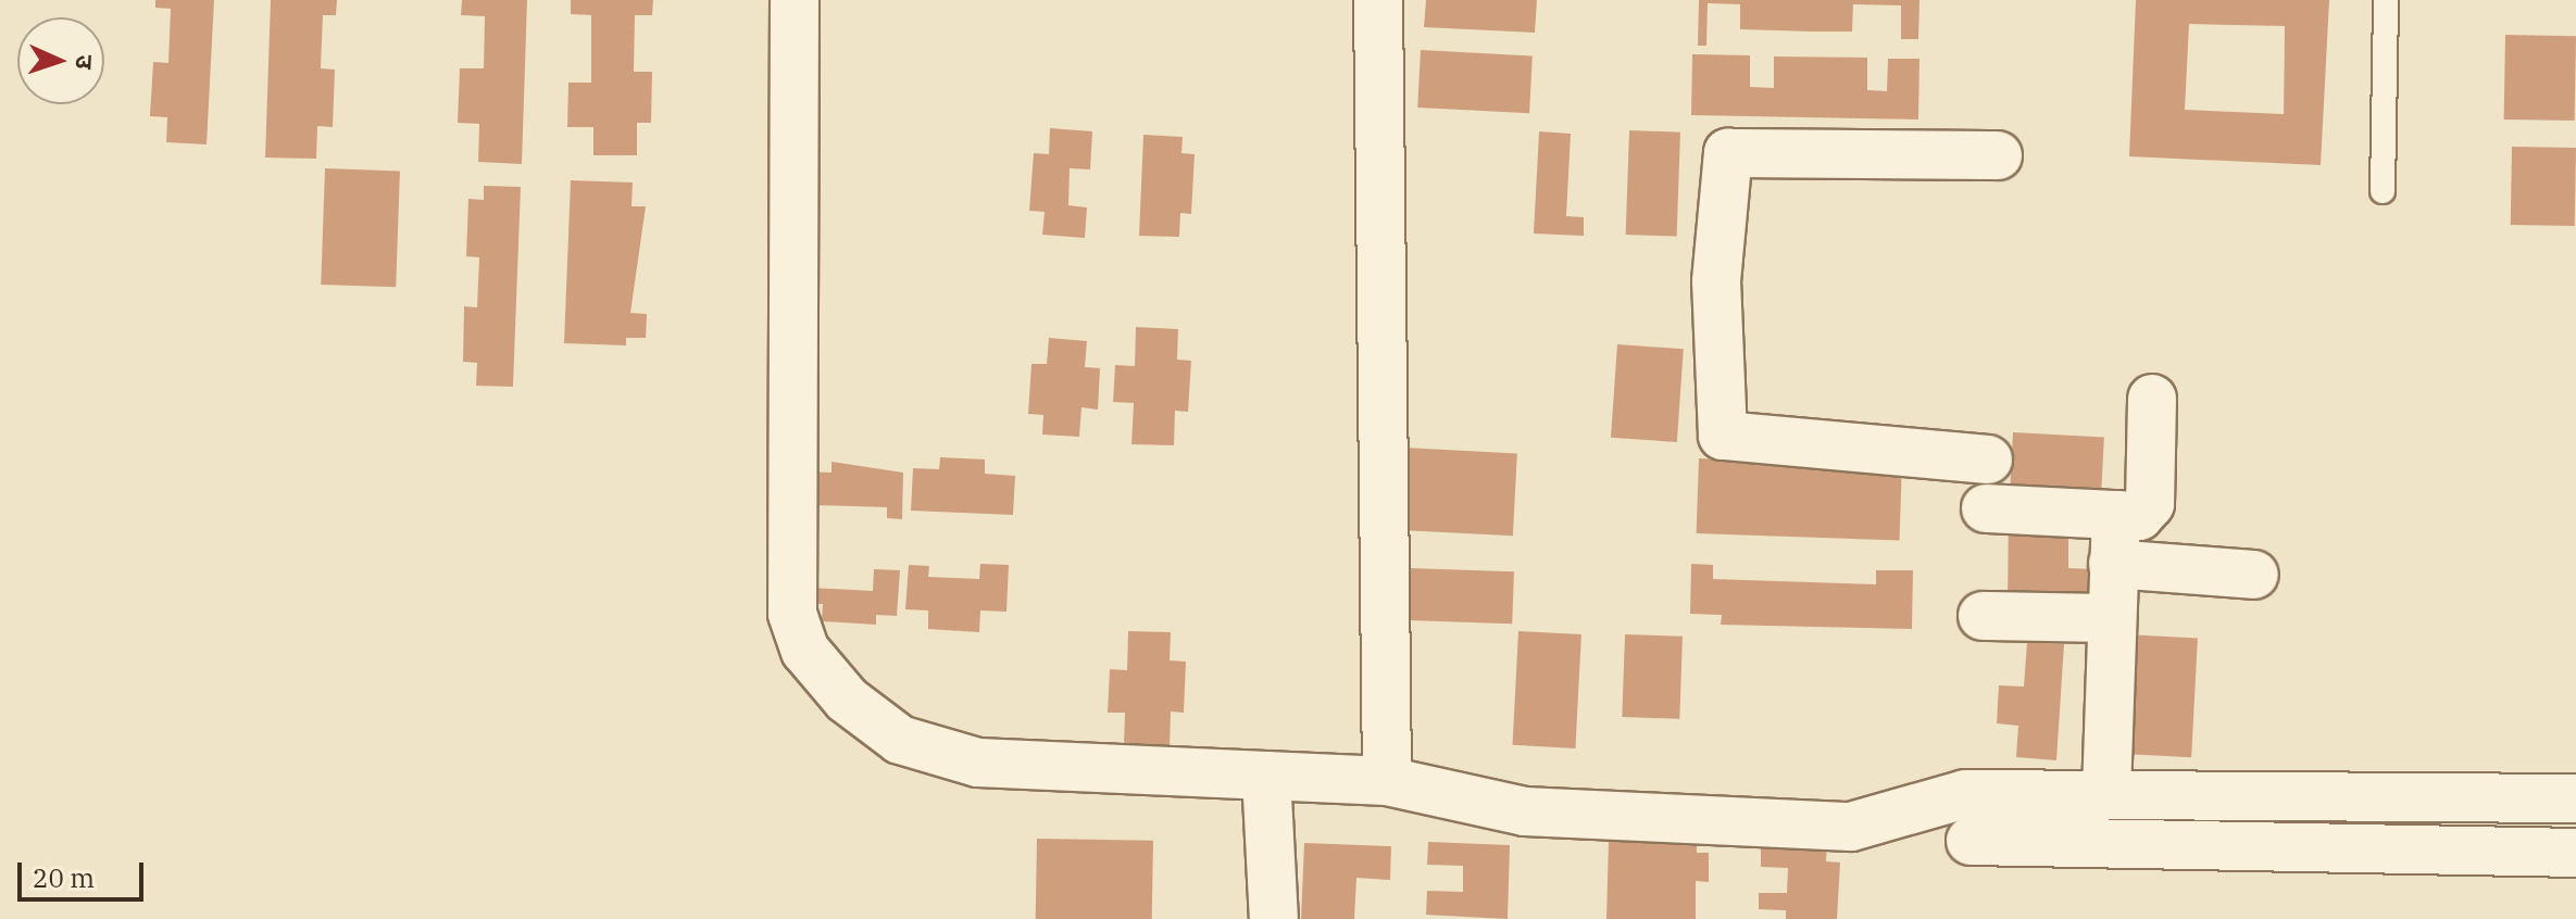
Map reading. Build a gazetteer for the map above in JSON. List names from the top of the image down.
{
  "scale_bar": "20 m",
  "north": "right"
}
